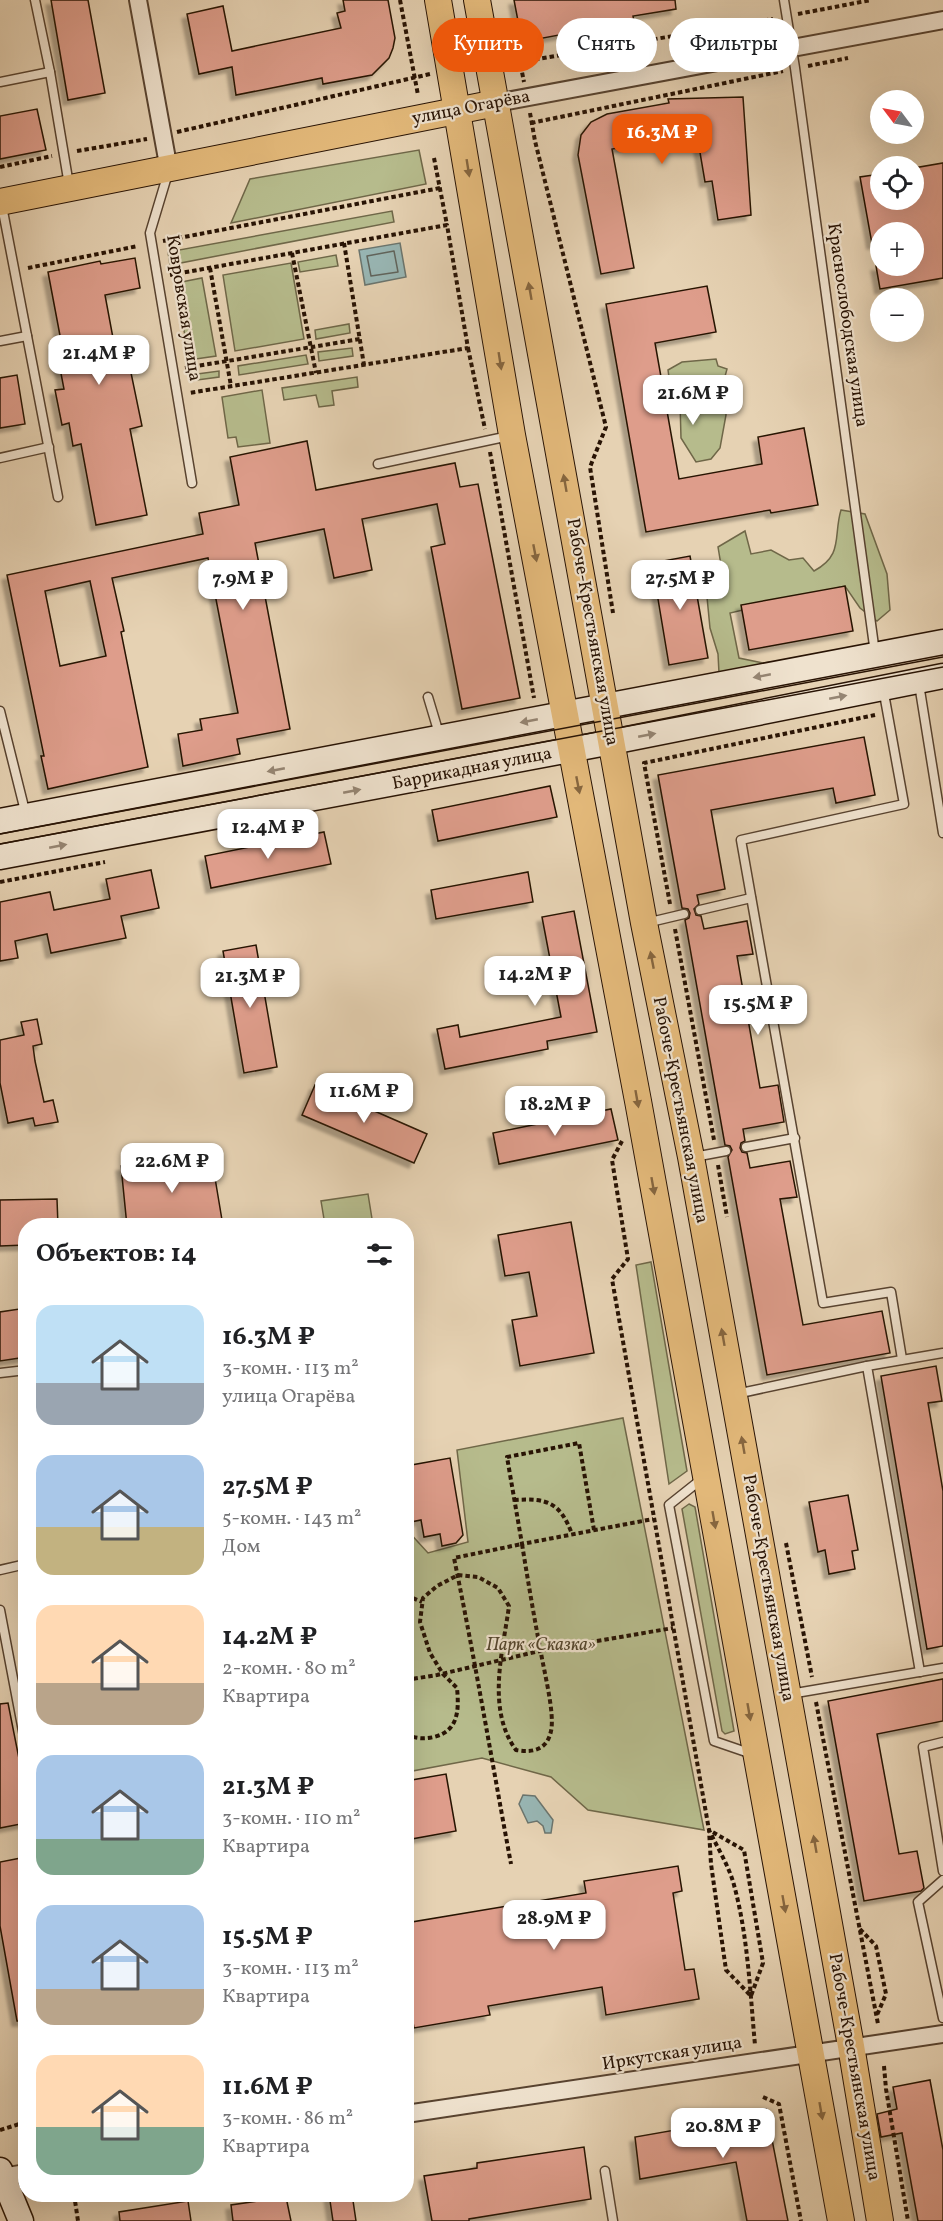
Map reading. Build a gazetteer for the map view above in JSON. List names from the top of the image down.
{
  "streets": {
    "main road": ["улица Огарёва", "Рабоче-Крестьянская улица"],
    "street": ["Ковровская улица", "Баррикадная улица", "Иркутская улица"],
    "lane": ["Краснослободская улица"]
  },
  "crossings": [
    ["улица Огарёва", "Ковровская улица"],
    ["улица Огарёва", "Рабоче-Крестьянская улица"],
    ["Краснослободская улица", "Баррикадная улица"],
    ["Рабоче-Крестьянская улица", "Баррикадная улица"],
    ["Рабоче-Крестьянская улица", "Иркутская улица"]
  ],
  "parks": ["Парк «Сказка»"],
  "north": "top left",
  "page": {
    "chip": ["Купить", "Снять", "Фильтры"],
    "map_buttons": ["+", "−"],
    "price": [
      "16.3M ₽",
      "21.4M ₽",
      "21.6M ₽",
      "7.9M ₽",
      "27.5M ₽",
      "12.4M ₽",
      "14.2M ₽",
      "21.3M ₽",
      "15.5M ₽",
      "11.6M ₽",
      "18.2M ₽",
      "22.6M ₽",
      "28.9M ₽",
      "20.8M ₽"
    ],
    "heading": "Объектов: 14",
    "list": [
      {
        "name": "16.3M ₽",
        "note": "3-комн. · 113 m² · улица Огарёва"
      },
      {
        "name": "27.5M ₽",
        "note": "5-комн. · 143 m² · Дом"
      },
      {
        "name": "14.2M ₽",
        "note": "2-комн. · 80 m² · Квартира"
      },
      {
        "name": "21.3M ₽",
        "note": "3-комн. · 110 m² · Квартира"
      },
      {
        "name": "15.5M ₽",
        "note": "3-комн. · 113 m² · Квартира"
      },
      {
        "name": "11.6M ₽",
        "note": "3-комн. · 86 m² · Квартира"
      }
    ]
  }
}
